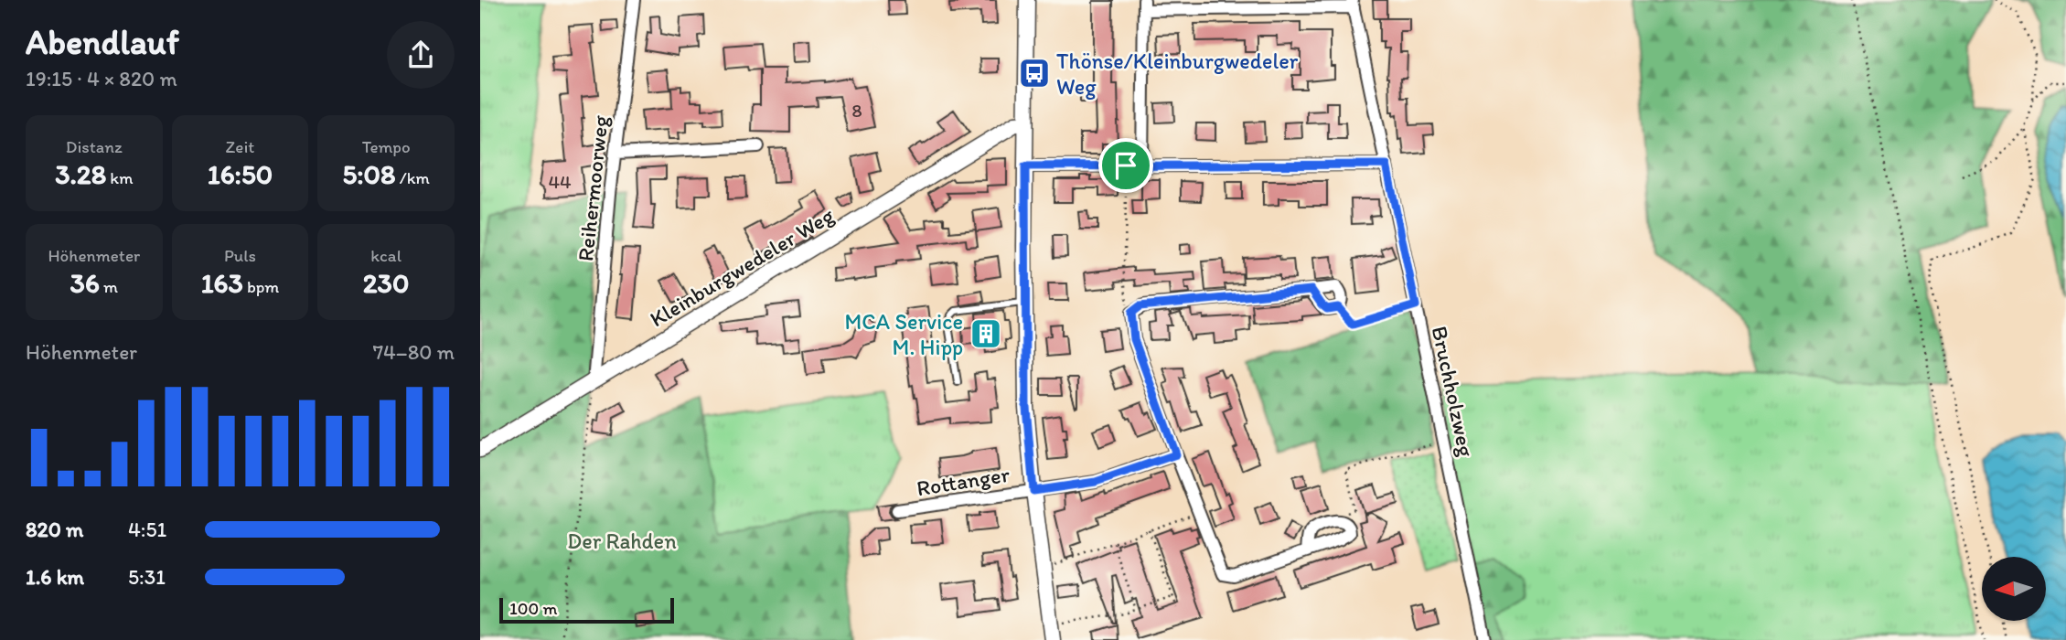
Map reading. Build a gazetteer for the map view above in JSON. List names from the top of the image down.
{
  "streets": {
    "street": [
      "Reihermoorweg",
      "Kleinburgwedeler Weg",
      "Bruchholzweg",
      "Rottanger"
    ]
  },
  "crossings": [
    ["Reihermoorweg", "Kleinburgwedeler Weg"]
  ],
  "parks": ["Der Rahden"],
  "places": {
    "bus stop": ["Thönse/Kleinburgwedeler Weg"],
    "building": ["MCA Service M. Hipp"]
  },
  "house_numbers": ["8", "44"],
  "scale_bar": "100 m",
  "north": "left",
  "page": {
    "heading": ["Abendlauf", "19:15 · 4 × 820 m"],
    "stats": [
      ["Distanz", "3.28 km"],
      ["Zeit", "16:50"],
      ["Tempo", "5:08 /km"],
      ["Höhenmeter", "36 m"],
      ["Puls", "163 bpm"],
      ["kcal", "230"]
    ],
    "chart": ["Höhenmeter", "74–80 m"],
    "list": [
      {
        "name": "820 m",
        "note": "4:51"
      },
      {
        "name": "1.6 km",
        "note": "5:31"
      }
    ],
    "scale": "100 m"
  }
}
